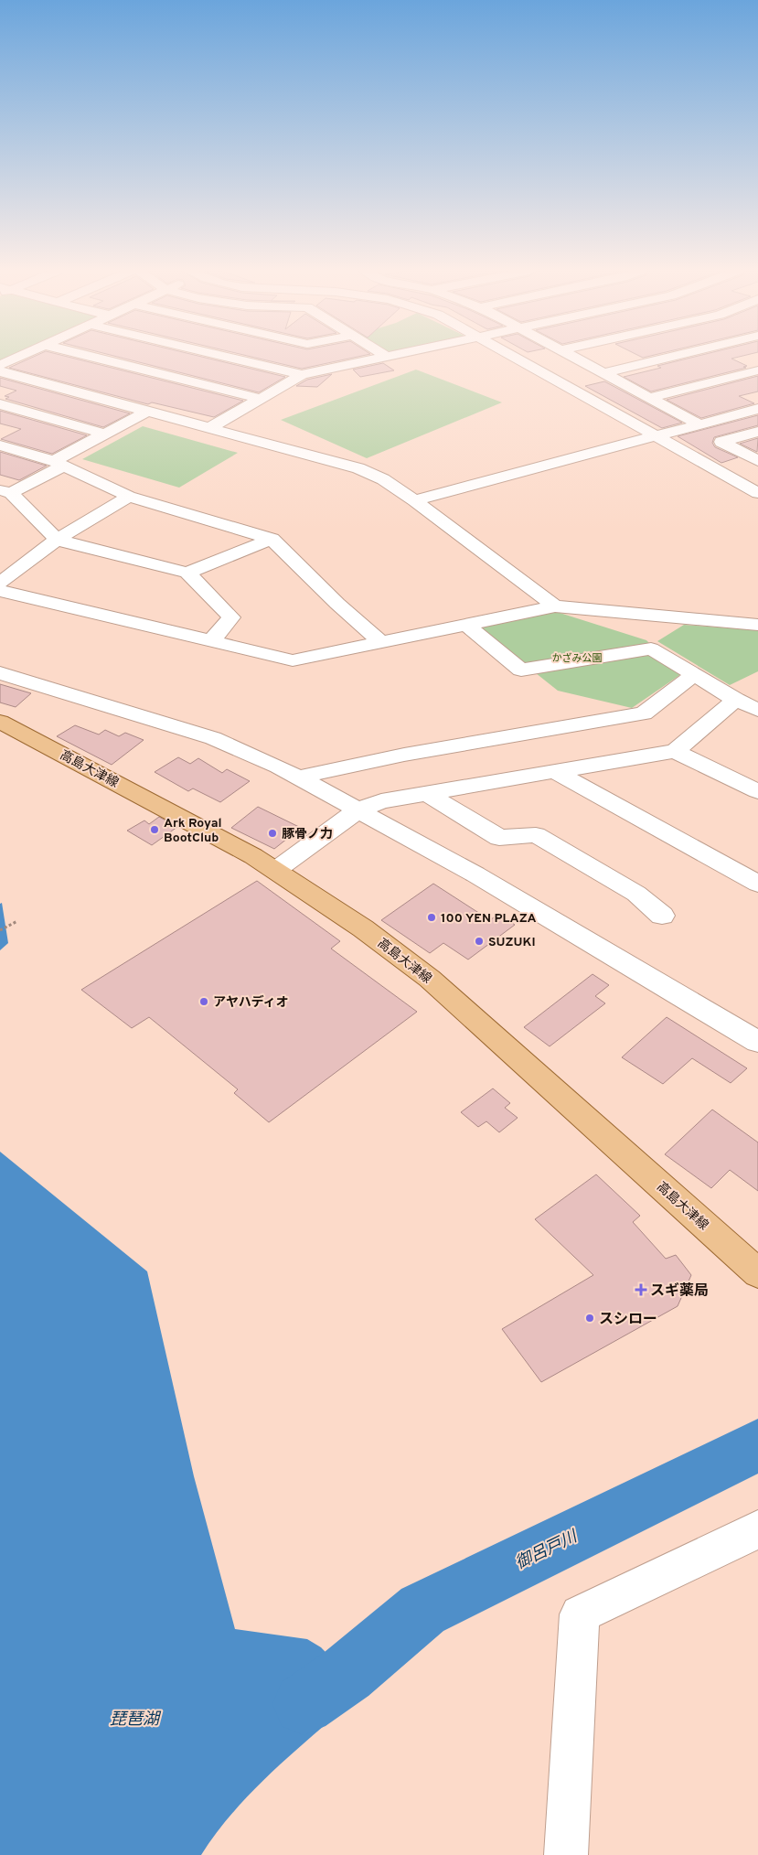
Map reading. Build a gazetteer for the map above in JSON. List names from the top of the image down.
{
  "streets": {
    "main road": ["高島大津線"]
  },
  "water": ["御呂戸川", "琵琶湖"],
  "parks": ["かざみ公園"],
  "places": {
    "other": [
      "Ark Royal BootClub",
      "豚骨ノ力",
      "100 YEN PLAZA",
      "SUZUKI",
      "アヤハディオ",
      "スシロー"
    ],
    "health": ["スギ薬局"]
  }
}
